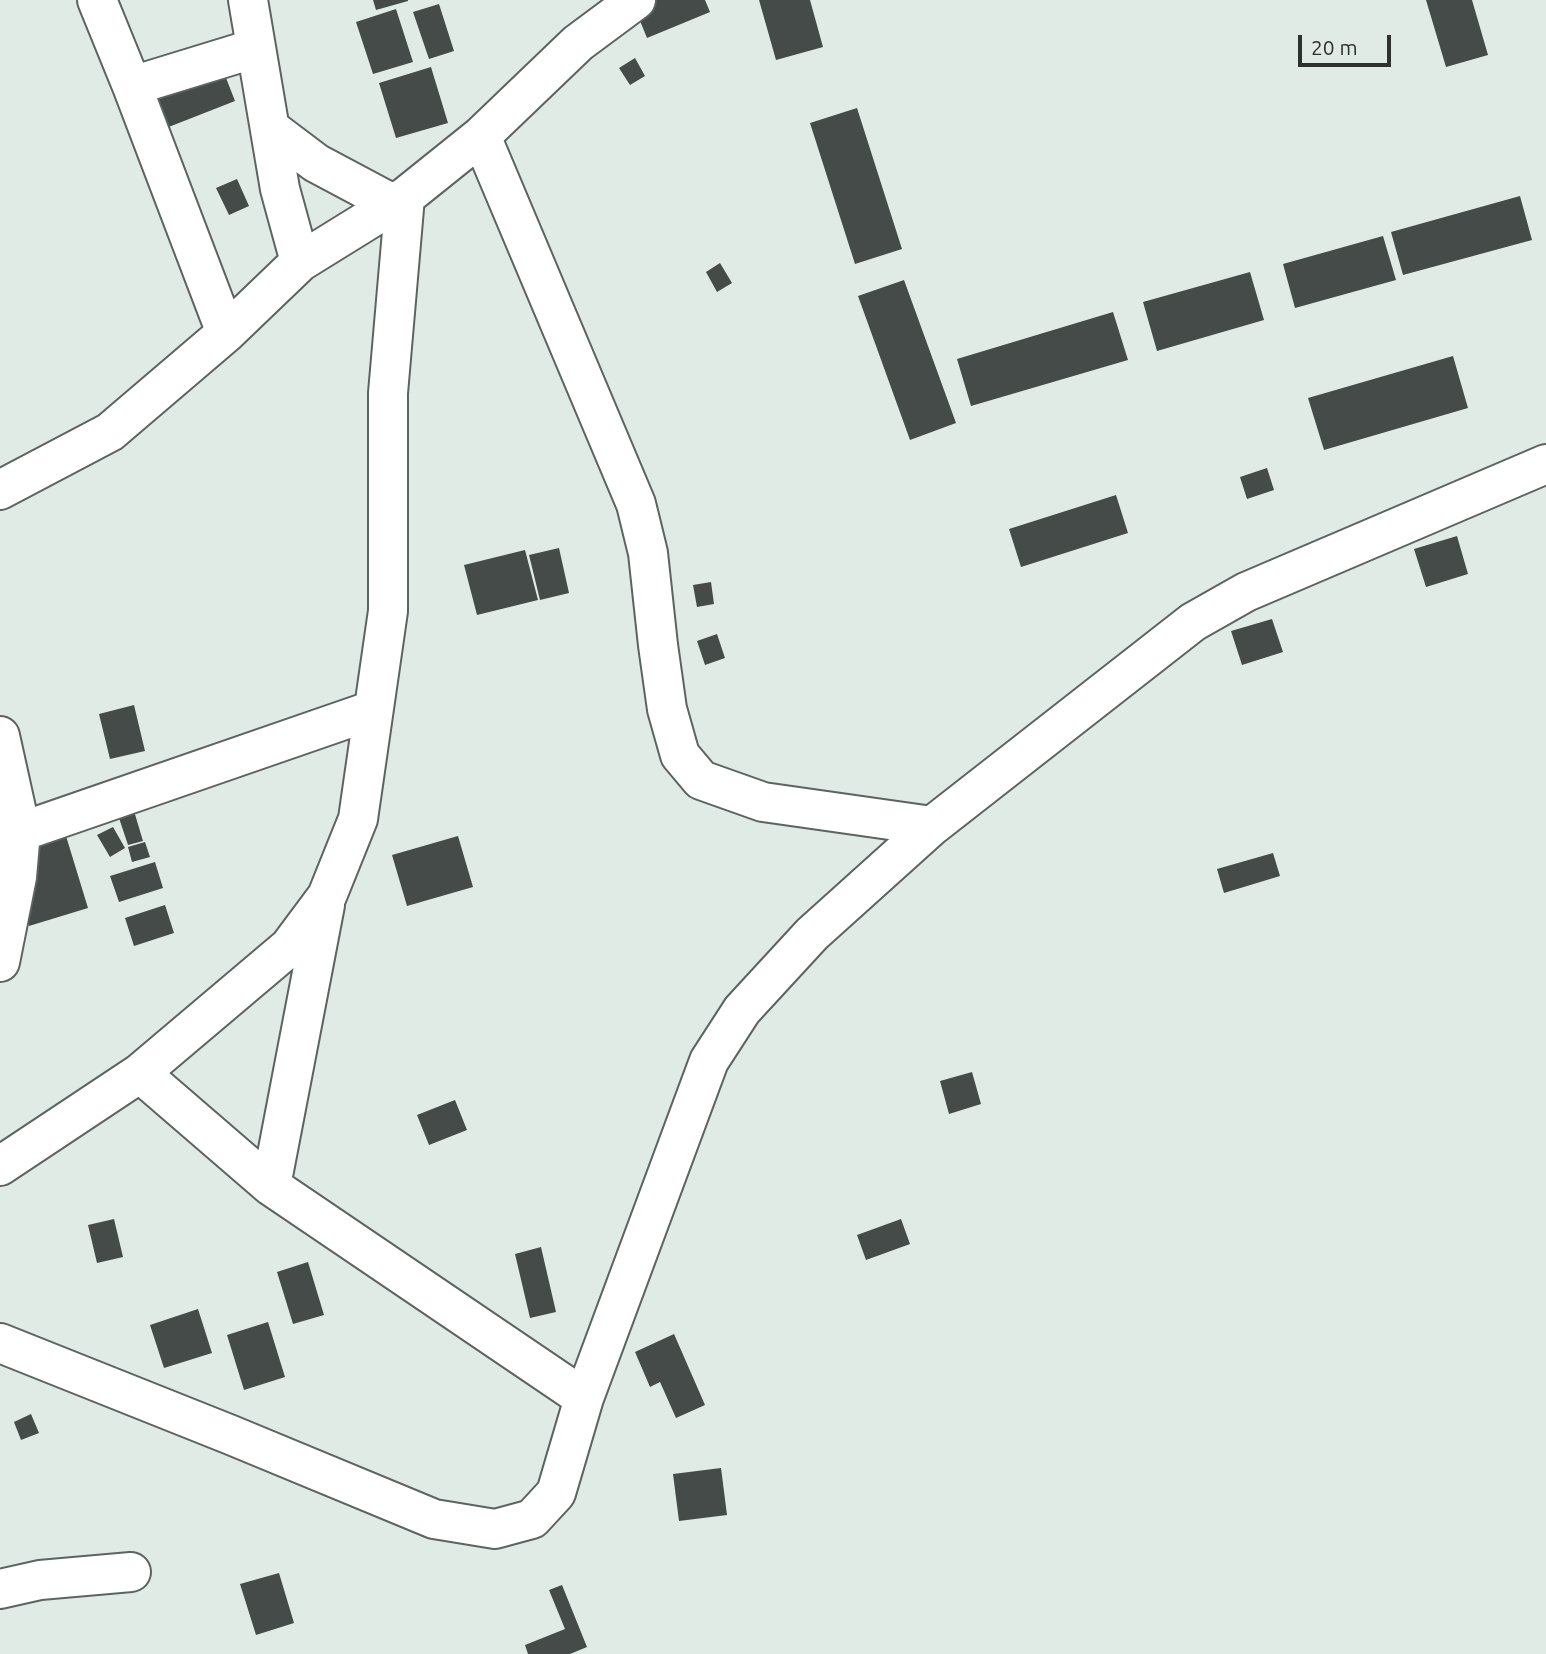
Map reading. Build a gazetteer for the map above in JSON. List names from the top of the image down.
{
  "scale_bar": "20 m"
}
